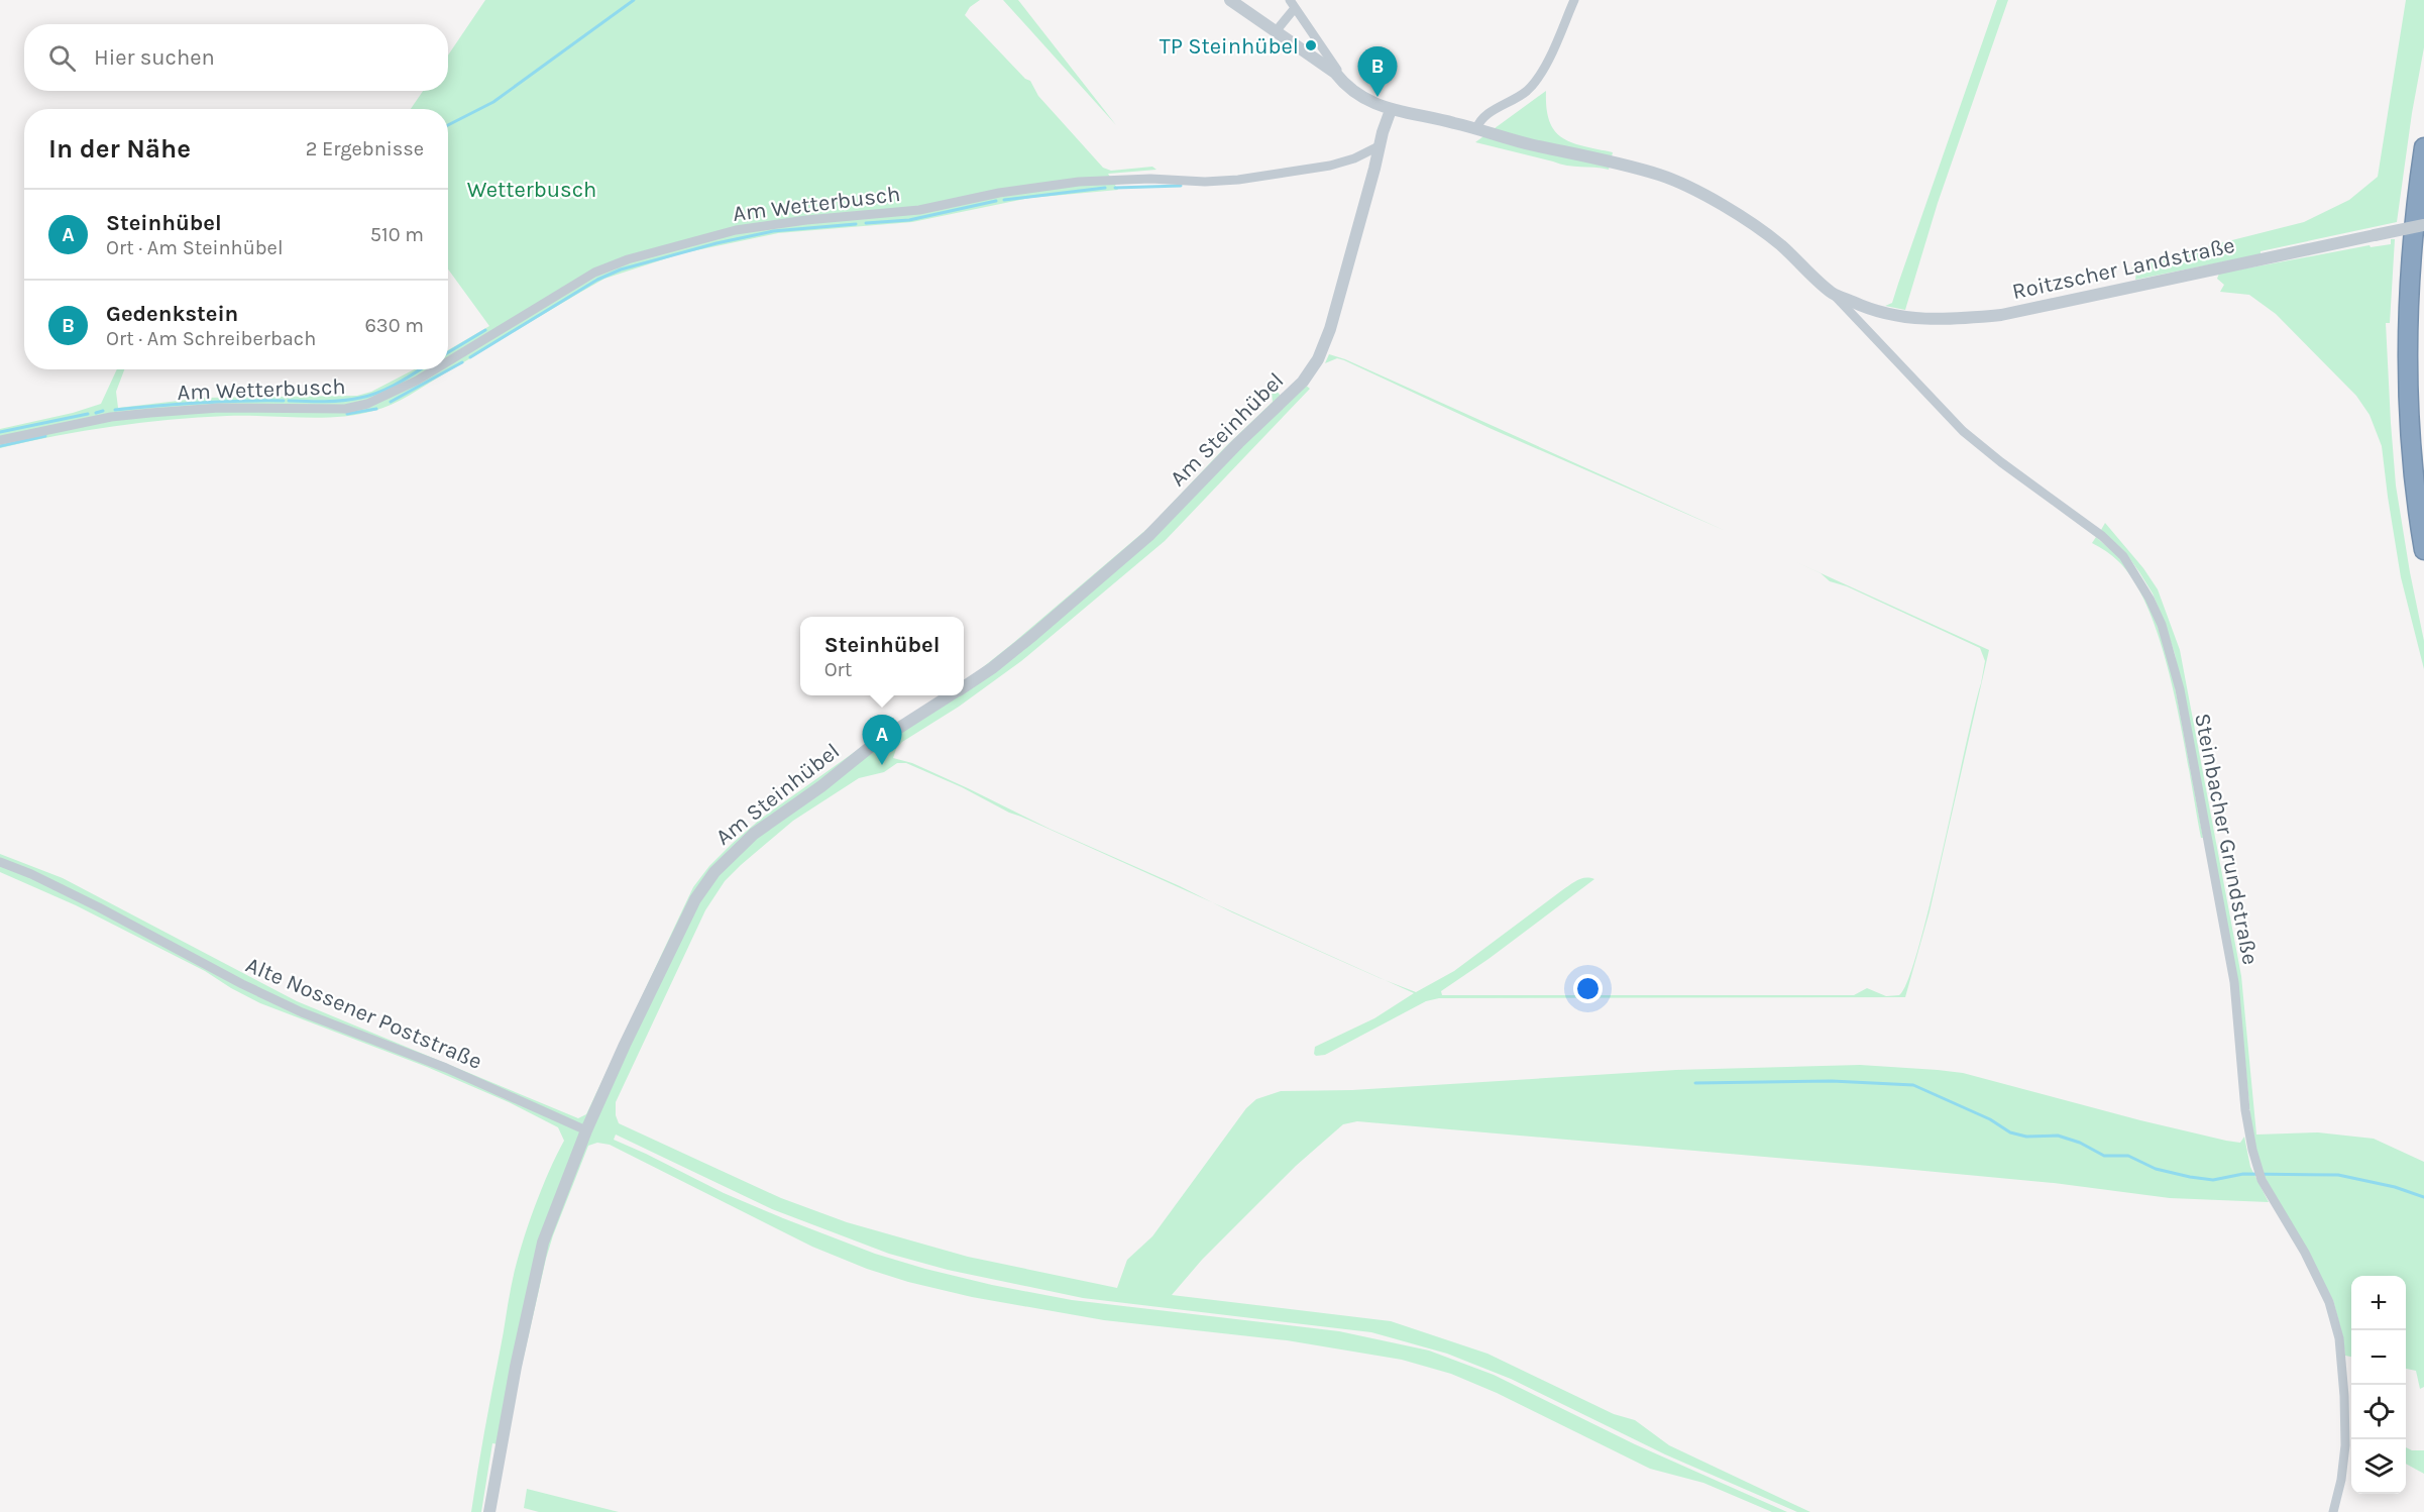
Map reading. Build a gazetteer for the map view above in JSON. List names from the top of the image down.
{
  "streets": {
    "street": [
      "Am Wetterbusch",
      "Roitzscher Landstraße",
      "Am Steinhübel",
      "Steinbacher Grundstraße",
      "Alte Nossener Poststraße"
    ]
  },
  "crossings": [
    ["Am Wetterbusch", "Am Steinhübel"],
    ["Roitzscher Landstraße", "Am Steinhübel"],
    ["Roitzscher Landstraße", "Steinbacher Grundstraße"],
    ["Am Steinhübel", "Alte Nossener Poststraße"]
  ],
  "parks": ["Wetterbusch"],
  "places": ["TP Steinhübel"],
  "page": {
    "search": "Hier suchen",
    "pins": ["B", "A"],
    "heading": ["In der Nähe", "2 Ergebnisse"],
    "list": [
      {
        "mark": "A",
        "name": "Steinhübel",
        "note": "Ort · Am Steinhübel",
        "value": "510 m"
      },
      {
        "mark": "B",
        "name": "Gedenkstein",
        "note": "Ort · Am Schreiberbach",
        "value": "630 m"
      }
    ],
    "popup": ["Steinhübel", "Ort"],
    "map_buttons": ["+", "−"]
  }
}
